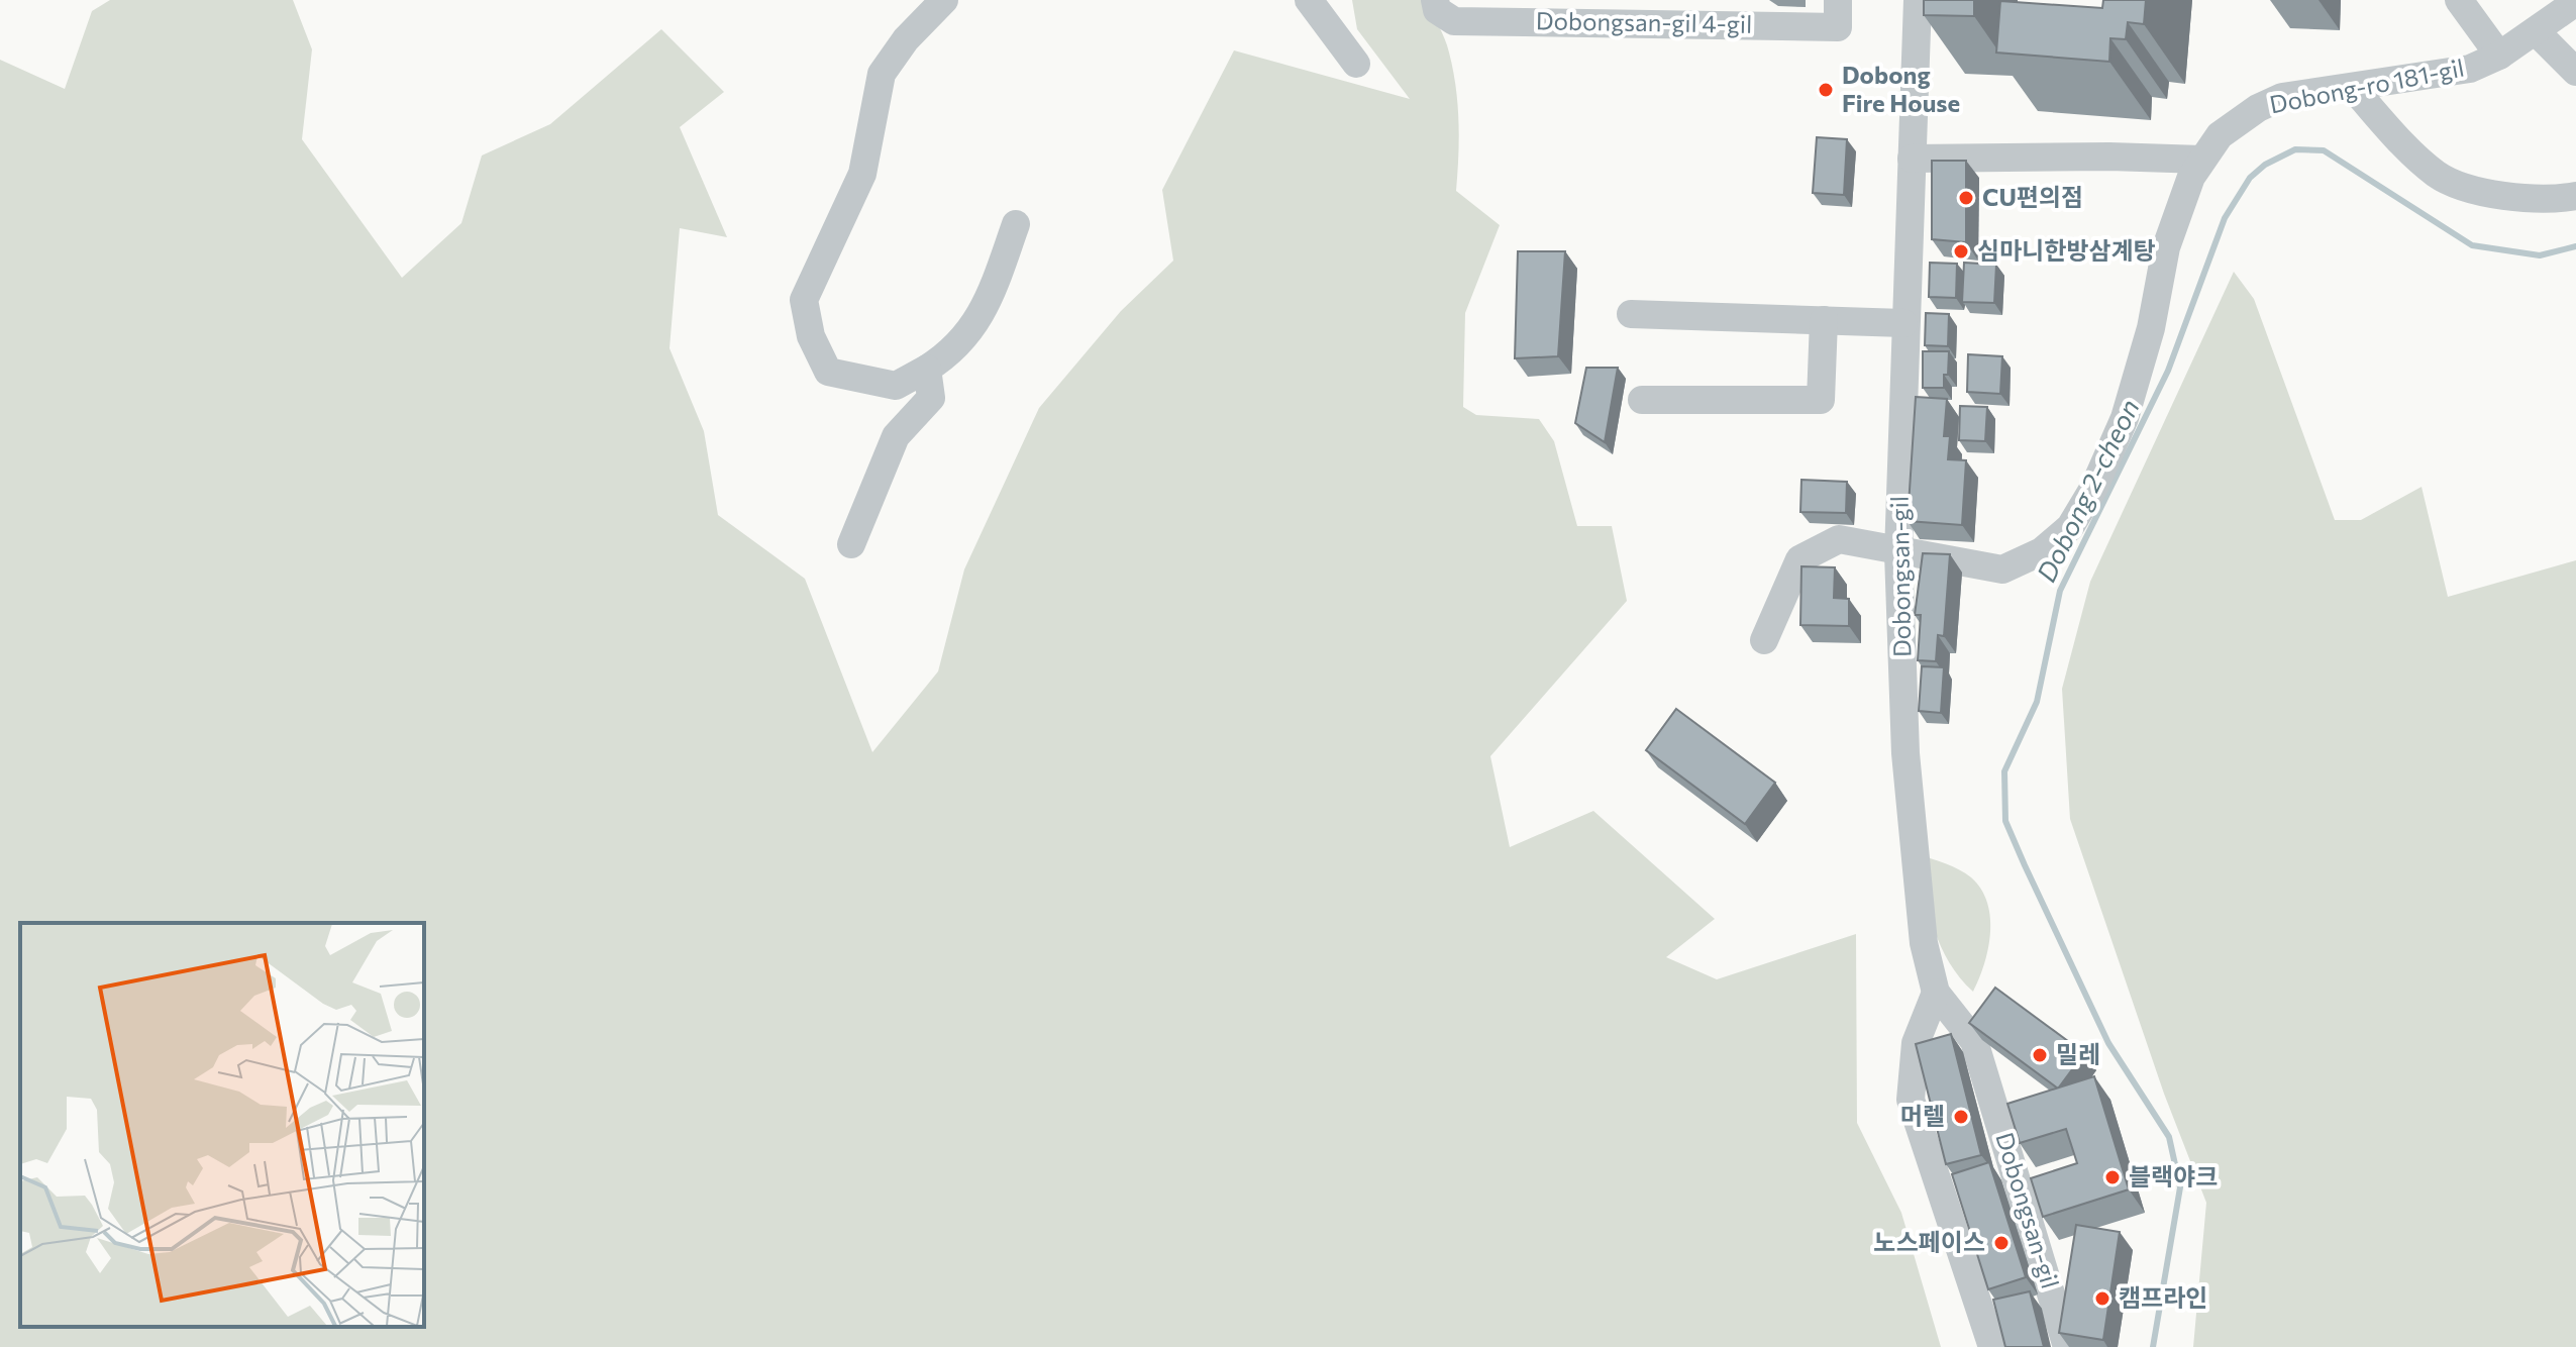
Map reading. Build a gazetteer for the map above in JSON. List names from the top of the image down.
{
  "streets": {
    "street": ["Dobongsan-gil 4-gil", "Dobong-ro 181-gil", "Dobongsan-gil"]
  },
  "crossings": [
    ["Dobong-ro 181-gil", "Dobongsan-gil"]
  ],
  "water": ["Dobong 2-cheon"],
  "places": [
    "Dobong Fire House",
    "CU편의점",
    "심마니한방삼계탕",
    "밀레",
    "머렐",
    "블랙야크",
    "노스페이스",
    "캠프라인"
  ]
}
